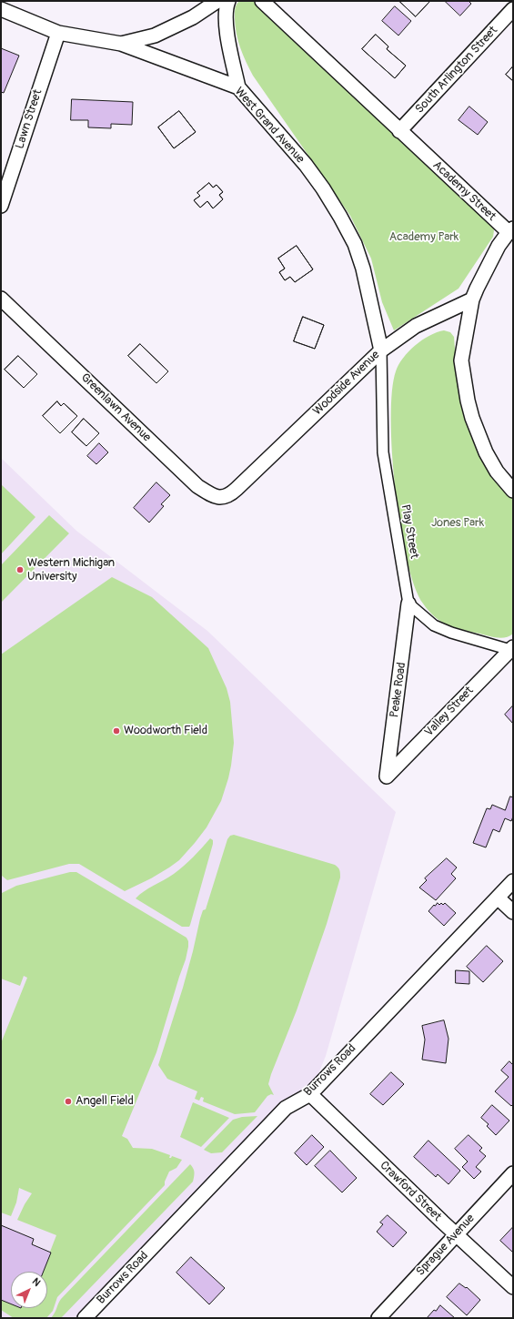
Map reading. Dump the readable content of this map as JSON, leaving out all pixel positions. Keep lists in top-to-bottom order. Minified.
{"streets":{"street":["South Arlington Street","Lawn Street","West Grand Avenue","Academy Street","Woodside Avenue","Greenlawn Avenue","Play Street","Peake Road","Valley Street","Burrows Road","Crawford Street","Sprague Avenue"]},"crossings":[["South Arlington Street","Academy Street"],["Lawn Street","West Grand Avenue"],["West Grand Avenue","Woodside Avenue"],["West Grand Avenue","Play Street"],["Academy Street","Woodside Avenue"],["Woodside Avenue","Greenlawn Avenue"],["Woodside Avenue","Play Street"],["Play Street","Peake Road"],["Peake Road","Valley Street"],["Burrows Road","Crawford Street"],["Crawford Street","Sprague Avenue"]],"parks":["Academy Park","Jones Park"],"places":["Western Michigan University","Woodworth Field","Angell Field"],"north":"top right"}
